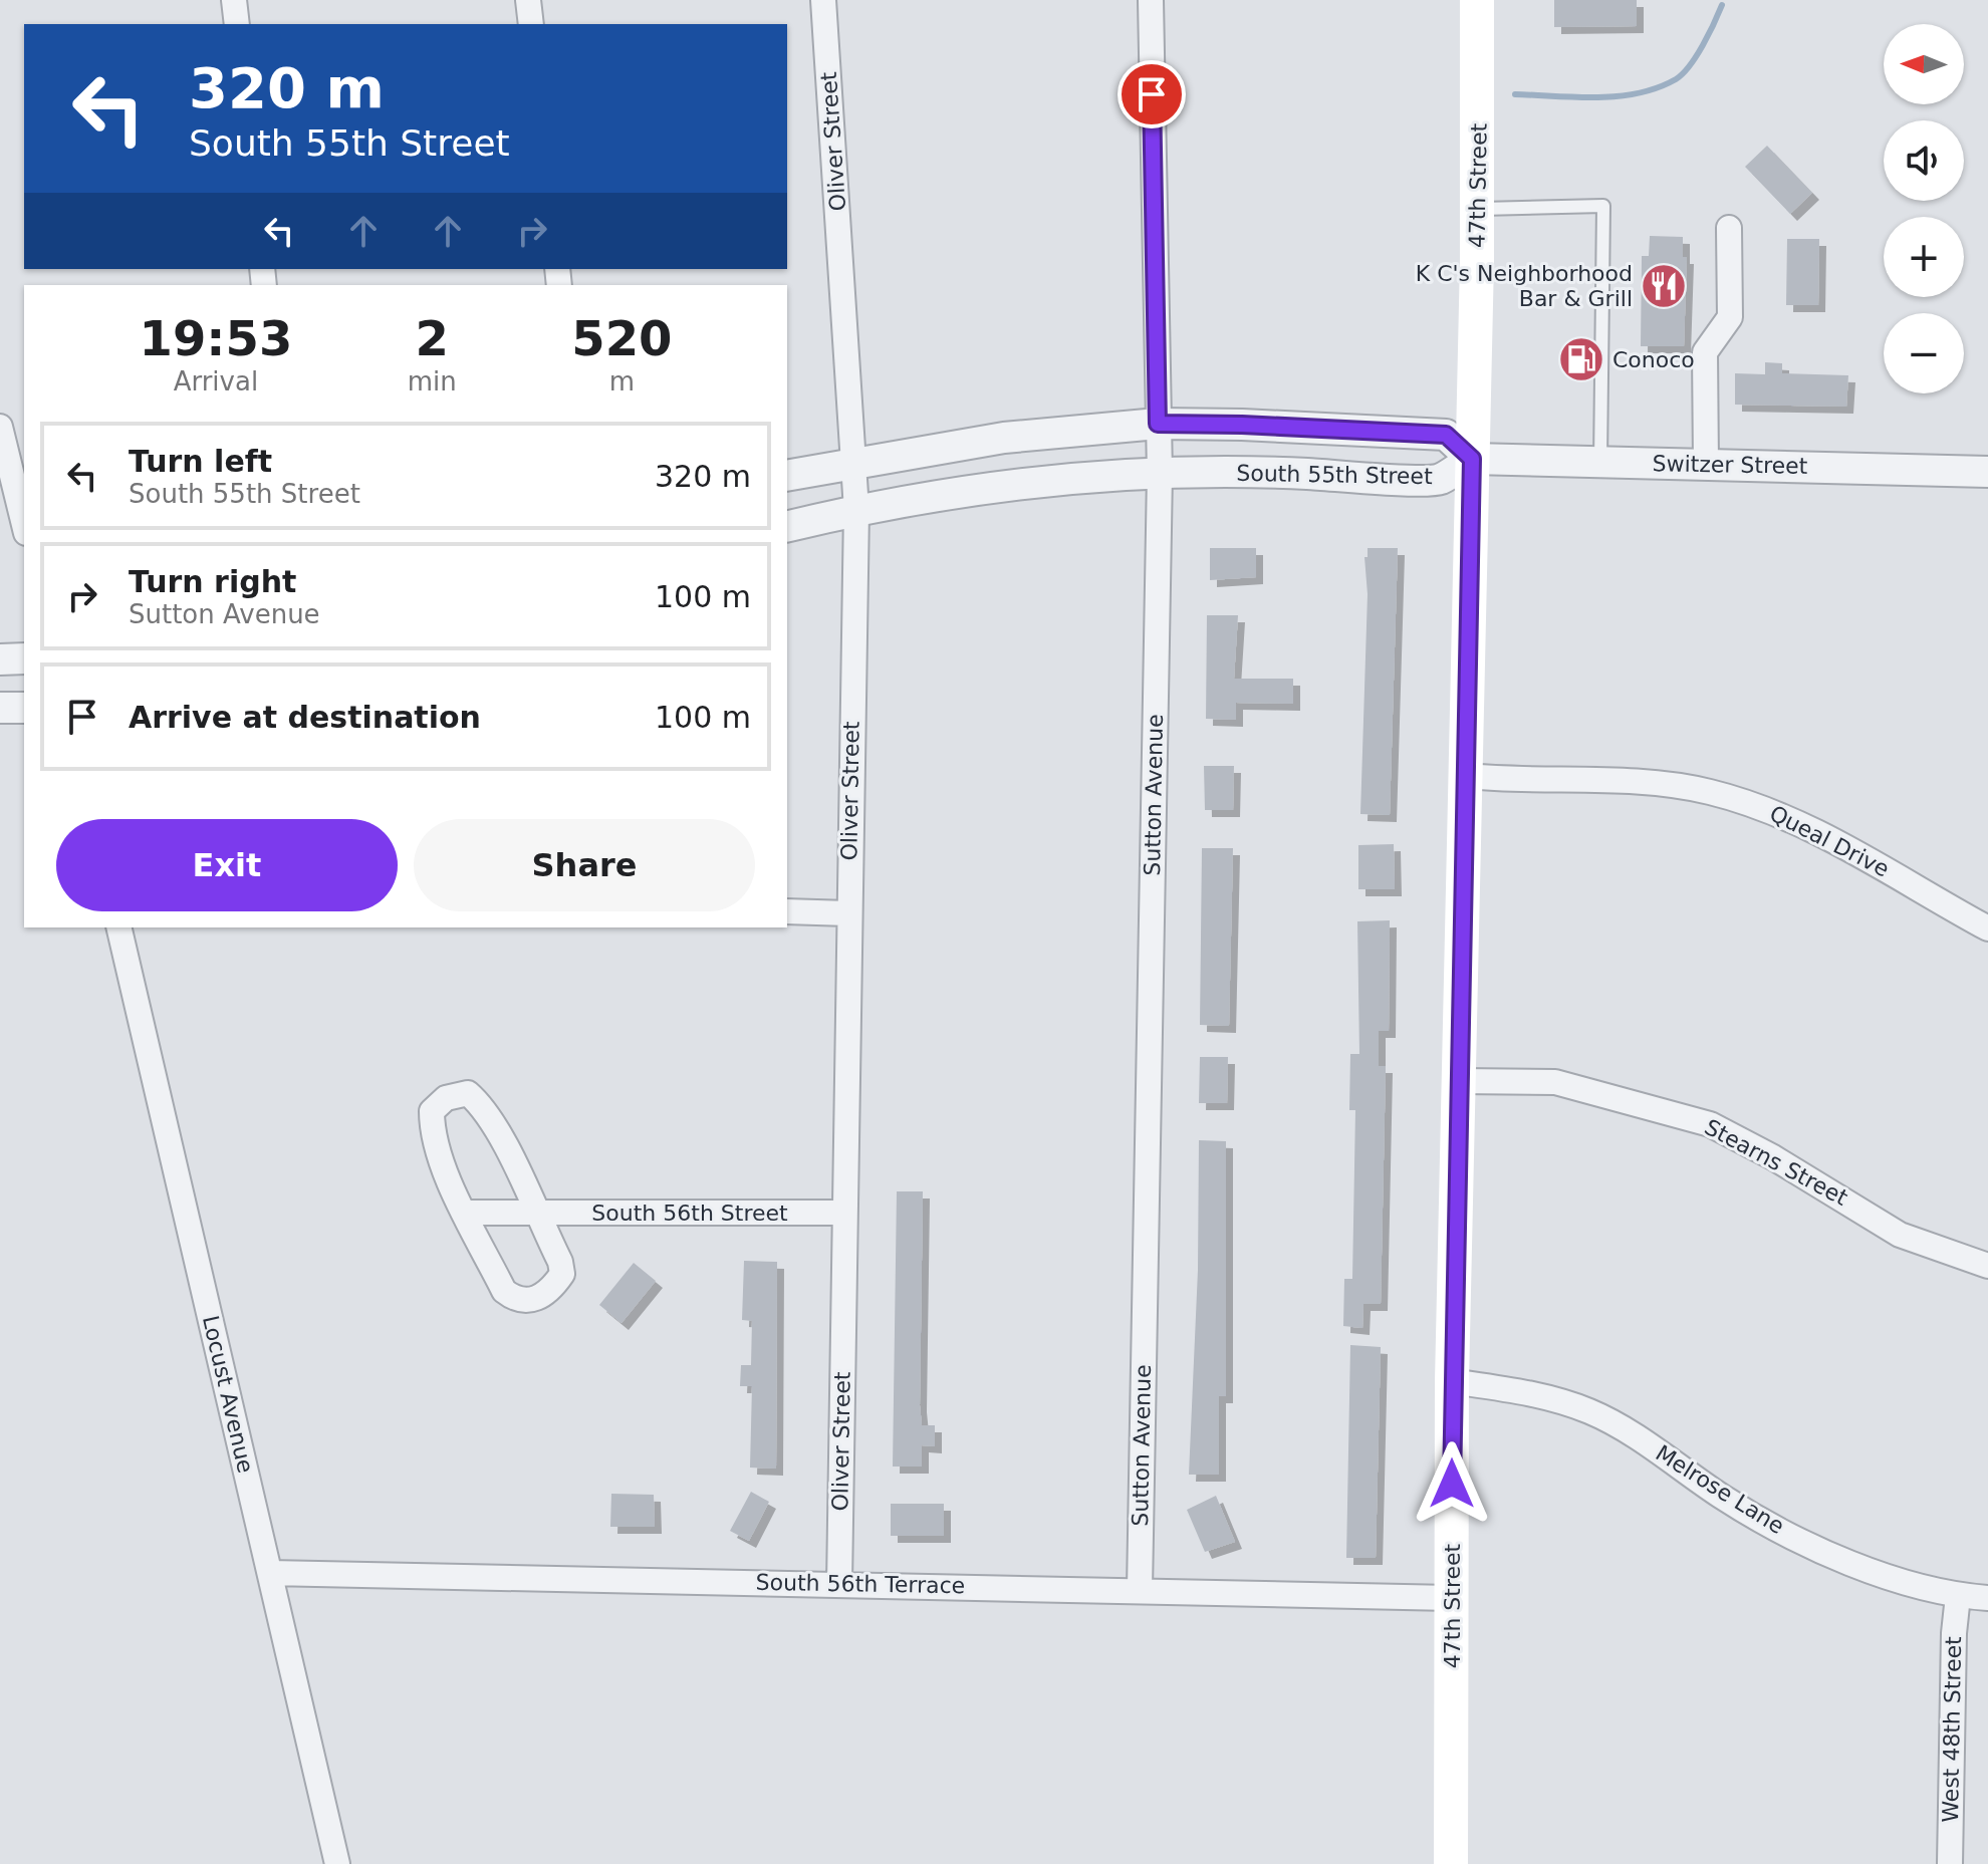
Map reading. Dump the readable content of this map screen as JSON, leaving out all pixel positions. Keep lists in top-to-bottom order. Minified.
{"streets":{"main road":["47th Street"],"street":["Oliver Street","Switzer Street","South 55th Street","Sutton Avenue","Queal Drive","Stearns Street","South 56th Street","Locust Avenue","Melrose Lane","South 56th Terrace","West 48th Street"]},"crossings":[["Oliver Street","South 55th Street"],["Oliver Street","South 56th Street"],["Oliver Street","South 56th Terrace"],["47th Street","Switzer Street"],["47th Street","South 55th Street"],["47th Street","Queal Drive"],["47th Street","Stearns Street"],["47th Street","Melrose Lane"],["47th Street","South 56th Terrace"],["Switzer Street","South 55th Street"],["South 55th Street","Sutton Avenue"],["Sutton Avenue","South 56th Terrace"],["Locust Avenue","South 56th Terrace"],["Melrose Lane","West 48th Street"]],"places":{"restaurant":["K C's Neighborhood Bar & Grill"],"fuel station":["Conoco"]},"north":"left","page":{"map_buttons":["+","−"],"turn":["320 m","South 55th Street"],"eta":["19:53","Arrival","2","min","520","m"],"list":[{"name":"Turn left","note":"South 55th Street","value":"320 m"},{"name":"Turn right","note":"Sutton Avenue","value":"100 m"},{"name":"Arrive at destination","value":"100 m"}],"buttons":["Exit","Share"]}}
